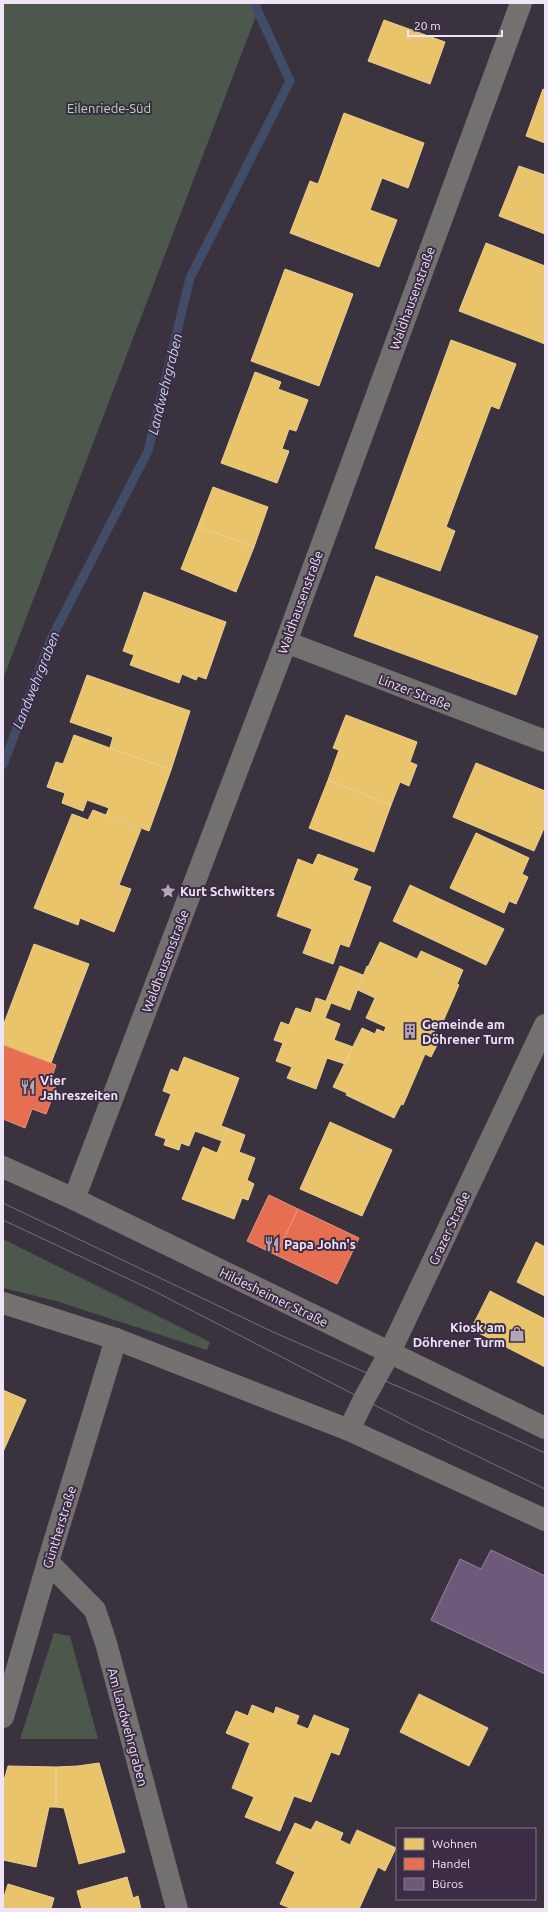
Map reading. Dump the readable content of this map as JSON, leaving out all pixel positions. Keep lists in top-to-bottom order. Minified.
{"streets":{"main road":["Hildesheimer Straße"],"street":["Waldhausenstraße","Linzer Straße","Grazer Straße","Güntherstraße","Am Landwehrgraben"]},"crossings":[["Waldhausenstraße","Linzer Straße"],["Waldhausenstraße","Hildesheimer Straße"],["Grazer Straße","Hildesheimer Straße"],["Güntherstraße","Am Landwehrgraben"]],"water":["Landwehrgraben"],"parks":["Eilenriede-Süd"],"places":{"place":["Kurt Schwitters"],"building":["Gemeinde am Döhrener Turm"],"restaurant":["Vier Jahreszeiten","Papa John's"],"shop":["Kiosk am Döhrener Turm"]},"legend":["Wohnen","Handel","Büros"],"scale_bar":"20 m"}
